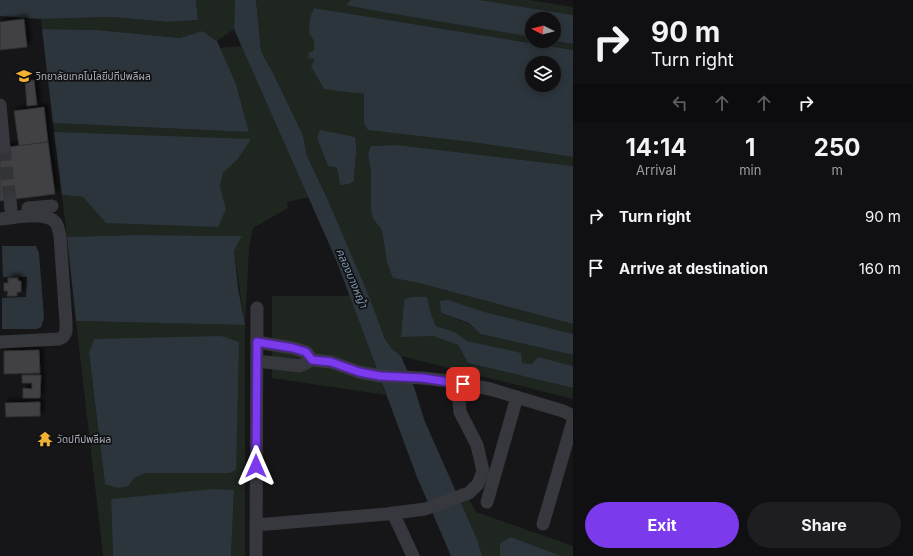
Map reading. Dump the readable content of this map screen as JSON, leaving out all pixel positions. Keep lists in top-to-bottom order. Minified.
{"water":["คลองบางหญ้า"],"places":{"school or university":["วิทยาลัยเทคโนโลยีปทีปพลีผล"],"temple":["วัดปทีปพลีผล"]},"north":"left","page":{"turn":["90 m","Turn right"],"eta":["14:14","Arrival","1","min","250","m"],"list":[{"name":"Turn right","value":"90 m"},{"name":"Arrive at destination","value":"160 m"}],"buttons":["Exit","Share"]}}
